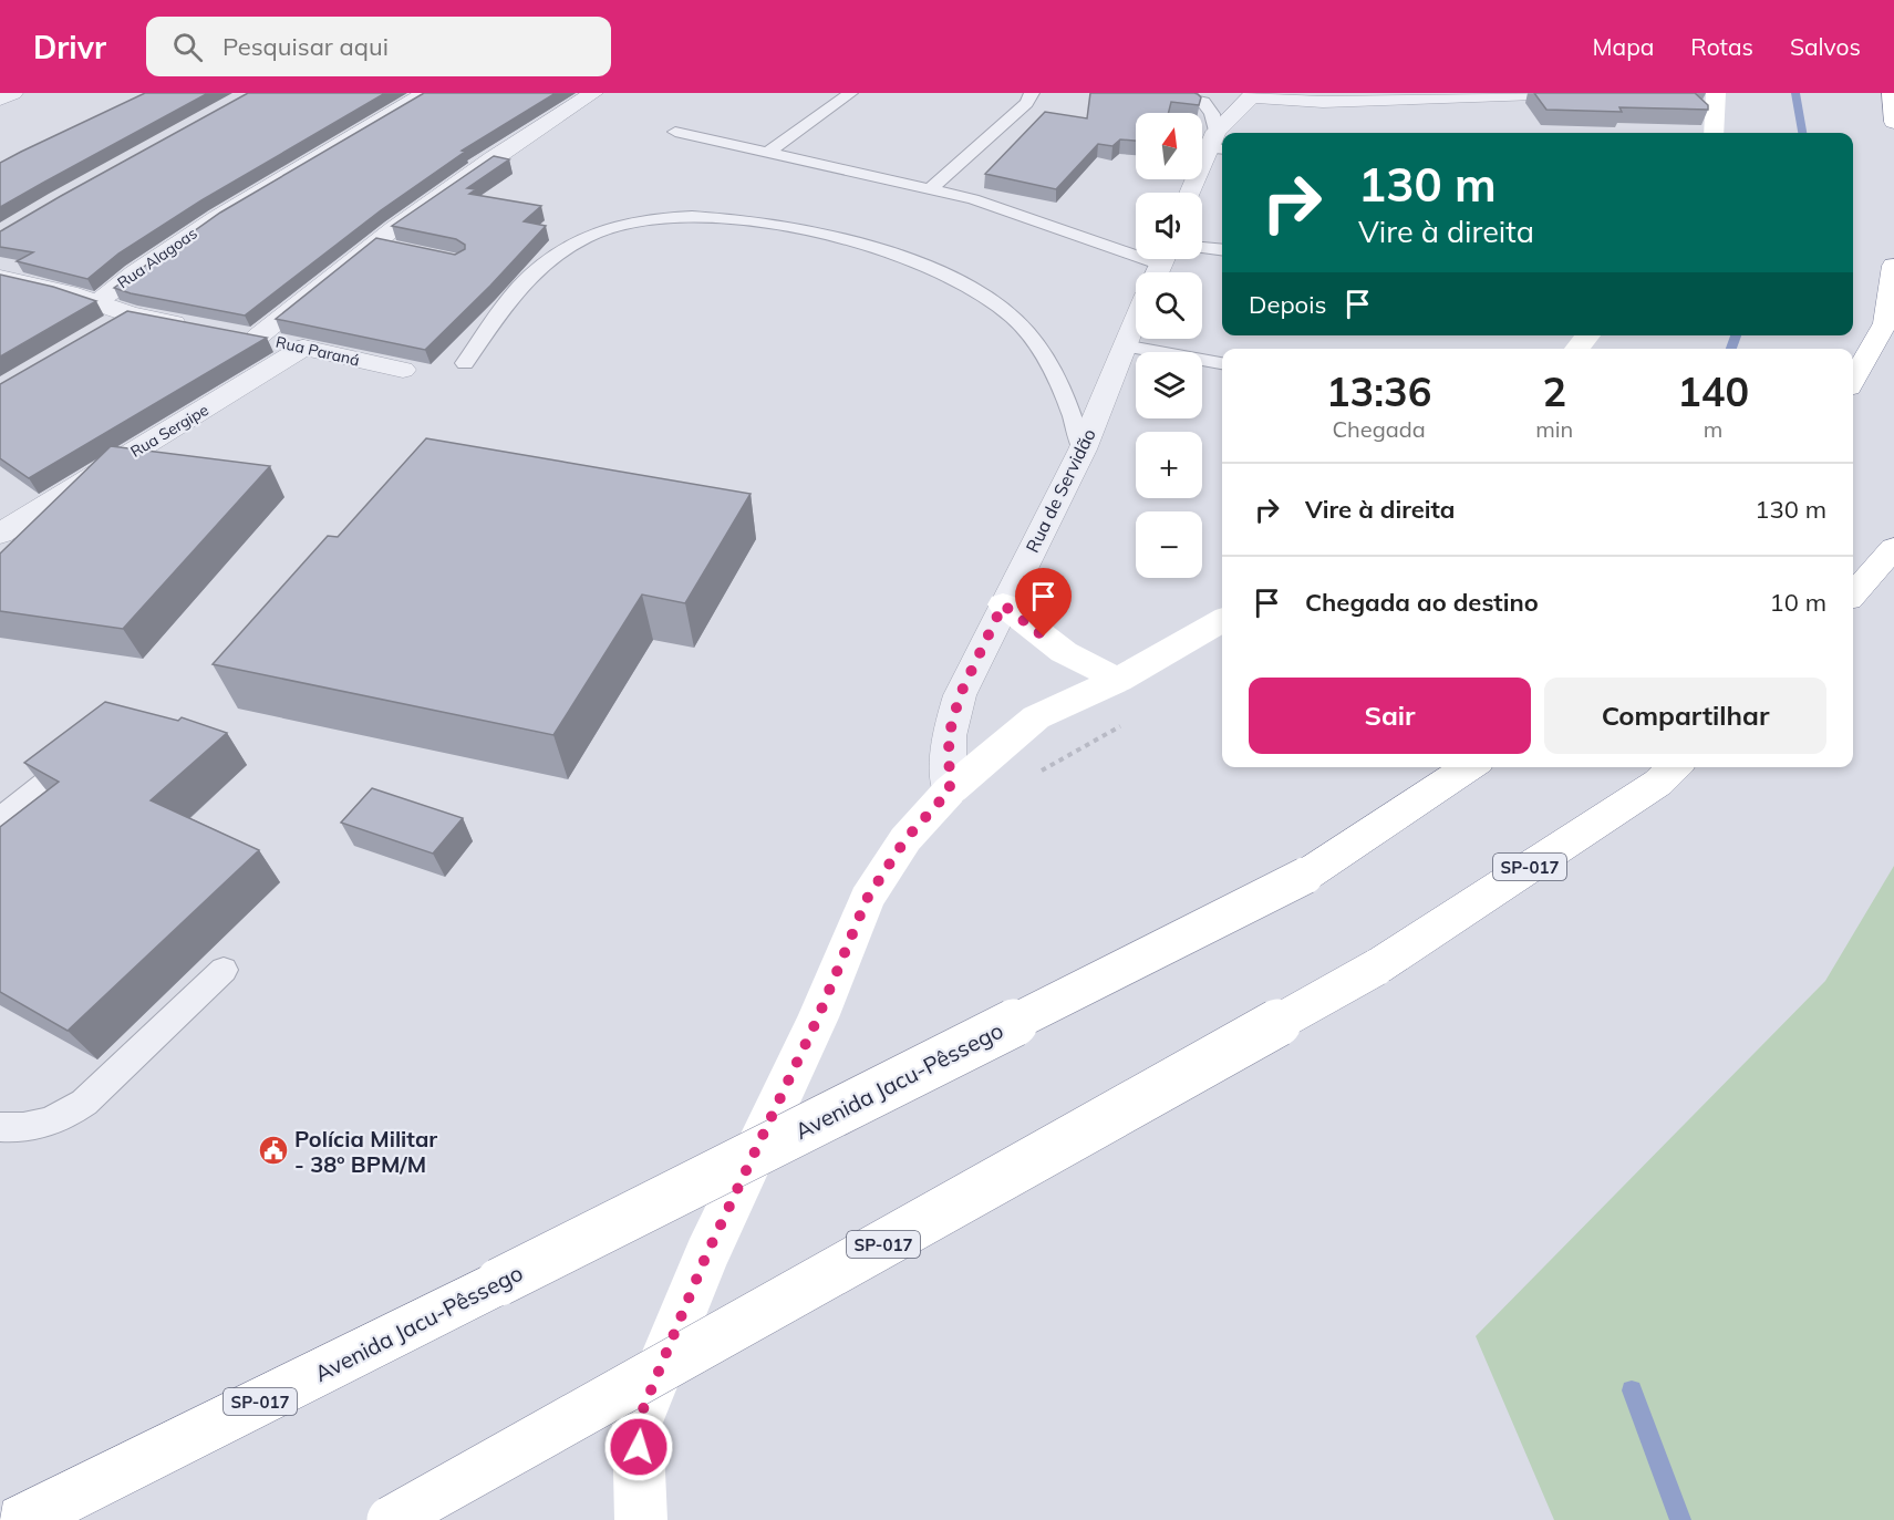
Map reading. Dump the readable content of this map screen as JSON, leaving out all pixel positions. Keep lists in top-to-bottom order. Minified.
{"streets":{"main road":["SP-017","Avenida Jacu-Pêssego"],"street":["Rua Alagoas","Rua Paraná","Rua Sergipe","Rua de Servidão"]},"crossings":[["Rua Paraná","Rua Sergipe"]],"places":{"public building":["Polícia Militar - 38º BPM/M"]},"north":"top","page":{"header":"Drivr","search":"Pesquisar aqui","nav":["Mapa","Rotas","Salvos"],"map_buttons":["+","−"],"turn":["130 m","Vire à direita"],"then":"Depois","eta":["13:36","Chegada","2","min","140","m"],"list":[{"name":"Vire à direita","value":"130 m"},{"name":"Chegada ao destino","value":"10 m"}],"buttons":["Sair","Compartilhar"]}}
